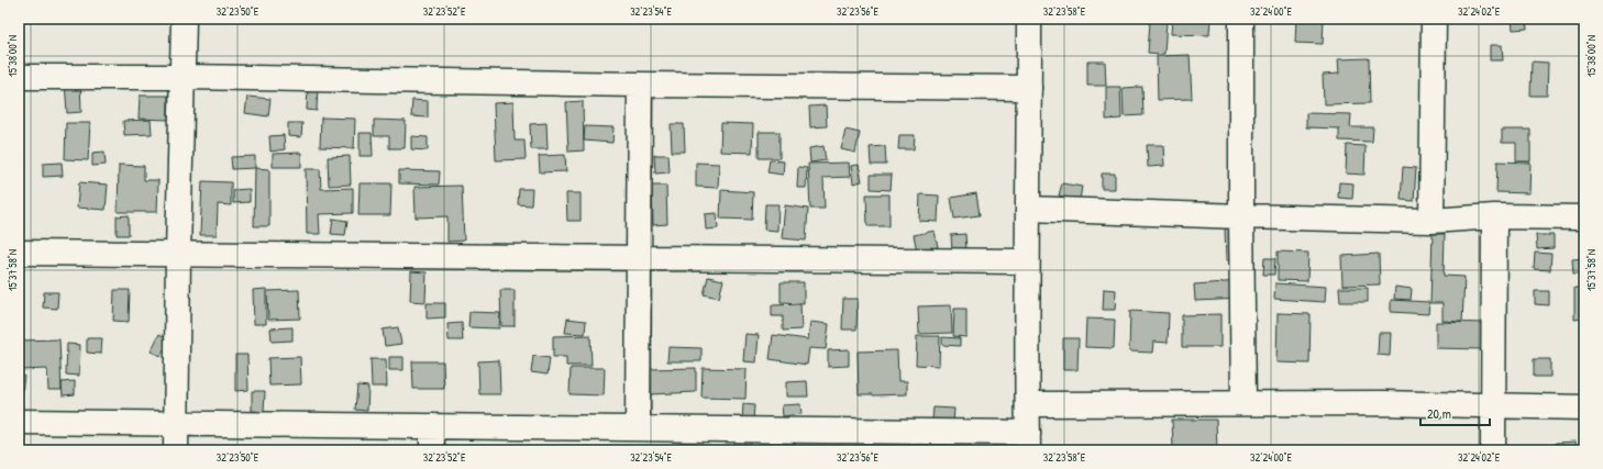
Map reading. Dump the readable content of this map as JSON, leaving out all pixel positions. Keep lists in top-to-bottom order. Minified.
{"scale_bar":"20 m","coordinates":["32°23'50\"E","32°23'52\"E","32°23'54\"E","32°23'56\"E","32°23'58\"E","32°24'00\"E","32°24'02\"E","15°38'00\"N","15°37'58\"N"]}
